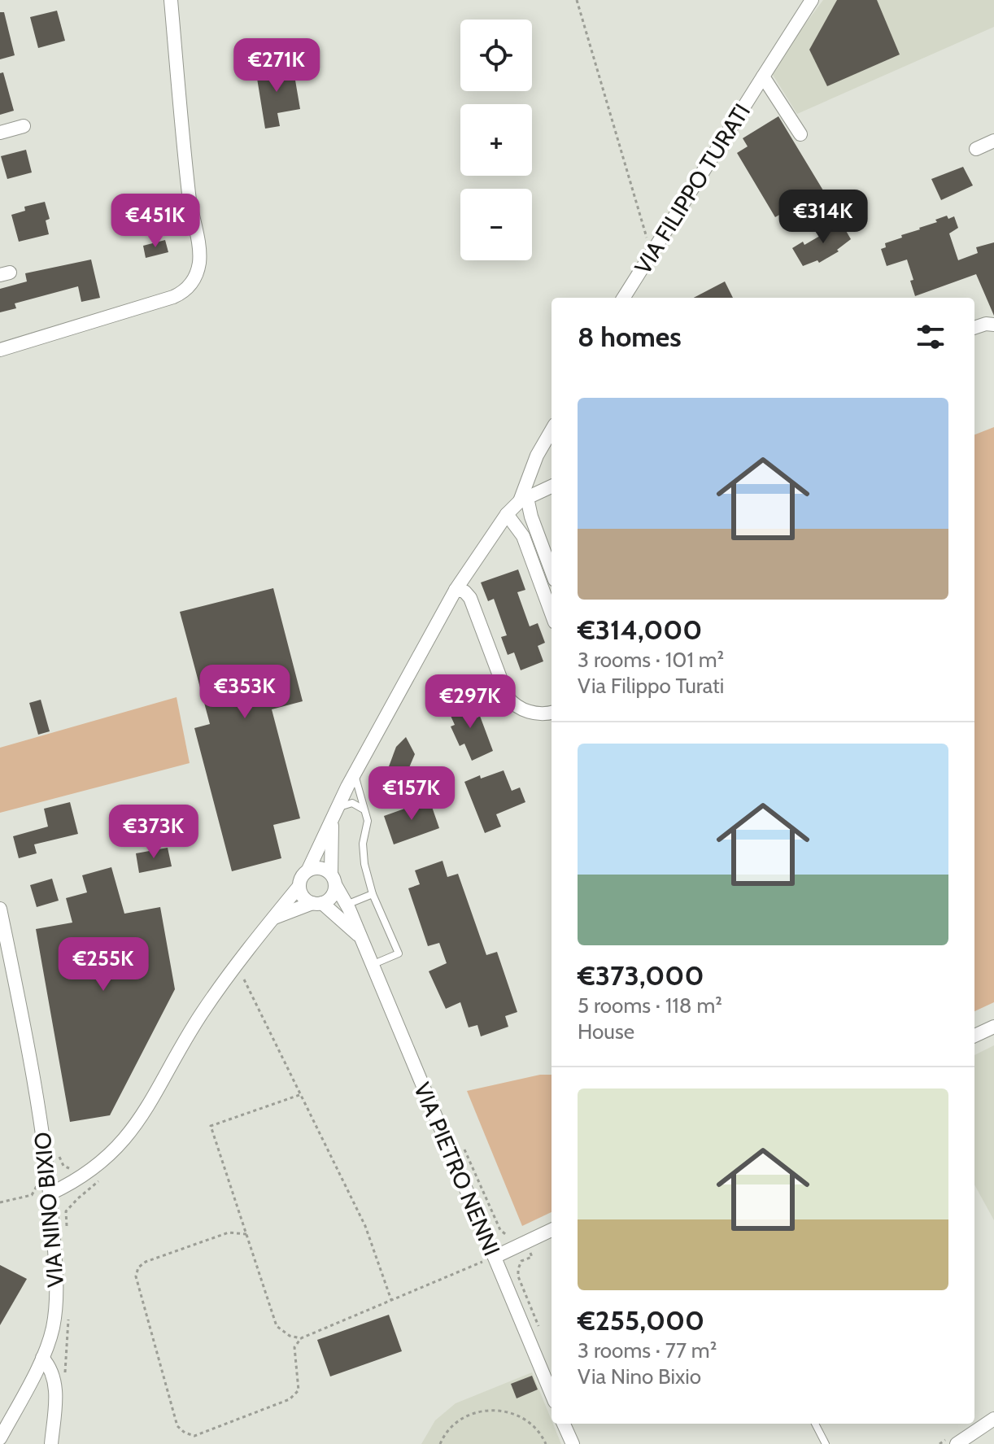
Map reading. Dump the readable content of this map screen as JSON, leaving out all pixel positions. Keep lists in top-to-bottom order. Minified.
{"streets":{"street":["VIA FILIPPO TURATI","VIA PIETRO NENNI","VIA NINO BIXIO"]},"page":{"map_buttons":["+","−"],"price":["€271K","€314K","€451K","€353K","€297K","€157K","€373K","€255K"],"heading":"8 homes","list":[{"name":"€314,000","note":"3 rooms · 101 m² · Via Filippo Turati"},{"name":"€373,000","note":"5 rooms · 118 m² · House"},{"name":"€255,000","note":"3 rooms · 77 m² · Via Nino Bixio"}]}}
